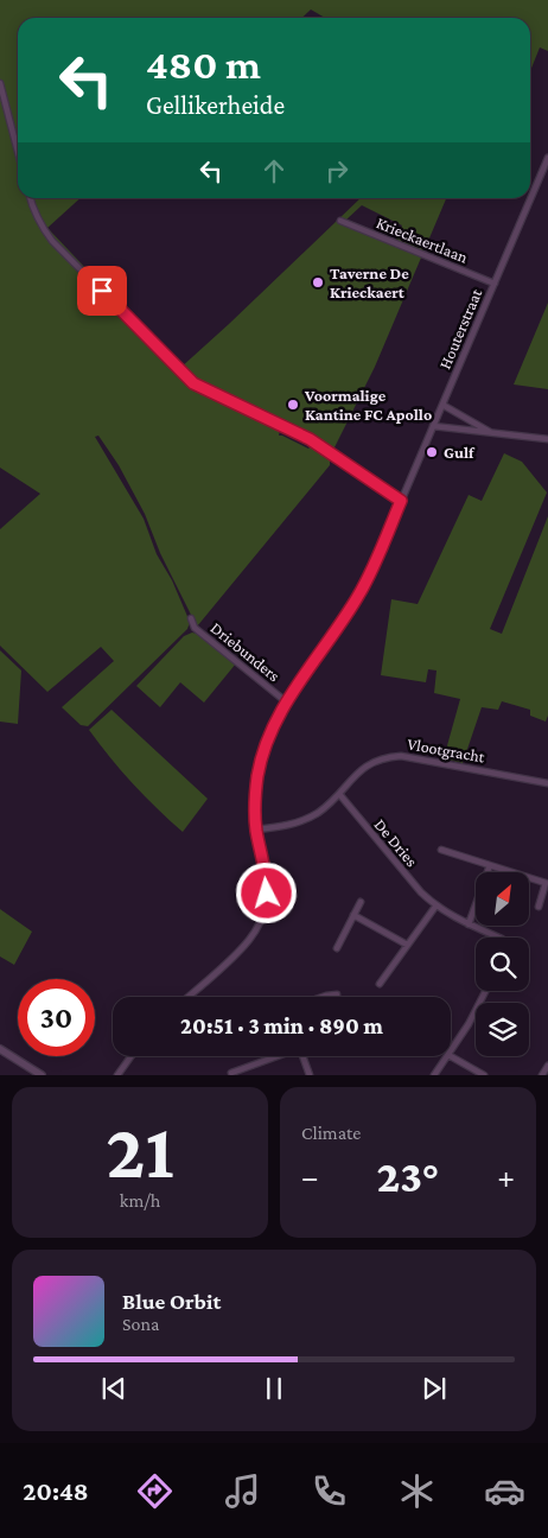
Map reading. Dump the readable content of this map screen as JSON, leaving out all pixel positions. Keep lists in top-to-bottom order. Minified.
{"streets":{"street":["Krieckaertlaan","Houterstraat","Driebunders","Vlootgracht","De Dries"]},"crossings":[["Krieckaertlaan","Houterstraat"],["Houterstraat","Driebunders"],["Houterstraat","Vlootgracht"],["Vlootgracht","De Dries"]],"places":["Taverne De Krieckaert","Voormalige Kantine FC Apollo","Gulf"],"north":"top right","page":{"turn":["480 m","Gellikerheide"],"limit":"30","trip":"20:51 · 3 min · 890 m","tile":[["21","km/h"],"Climate"],"heat":["−","23°","+"],"song":["Blue Orbit","Sona"],"tabs":"20:48"}}
